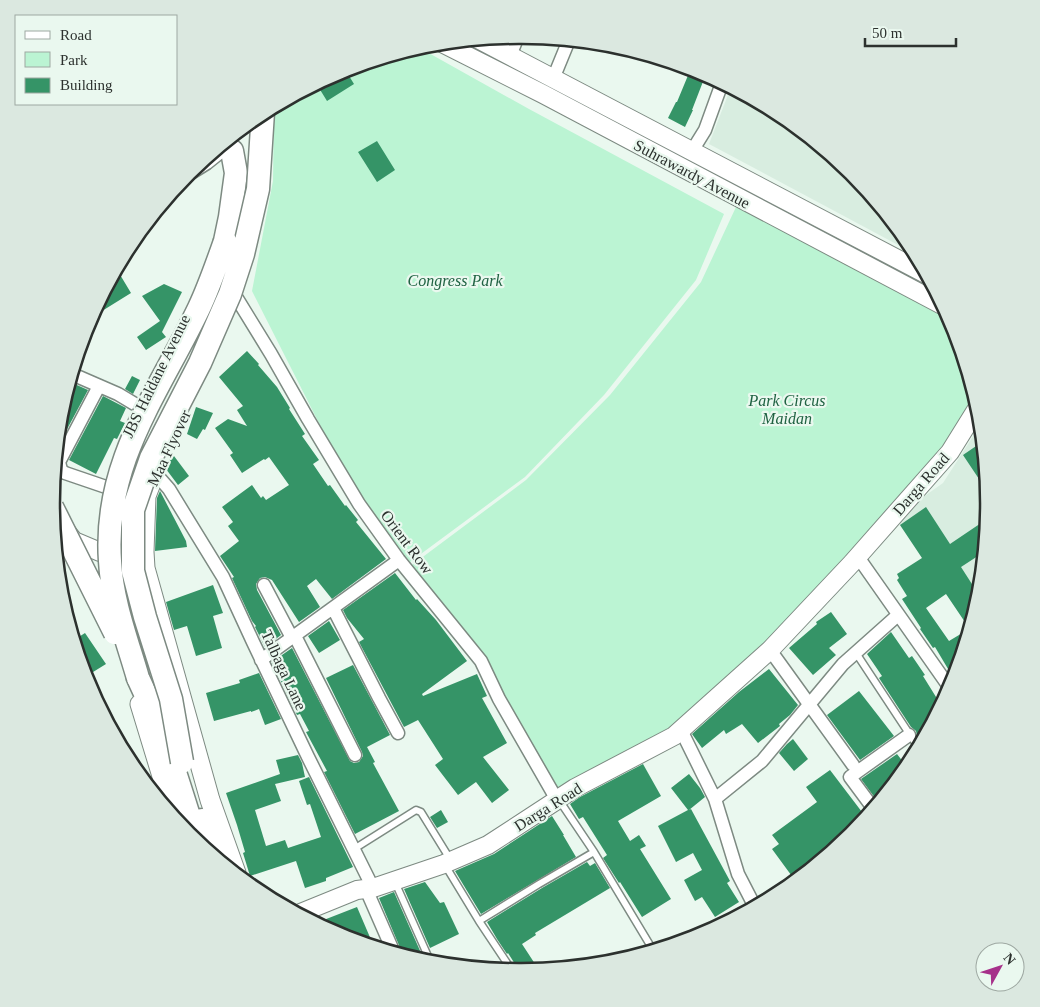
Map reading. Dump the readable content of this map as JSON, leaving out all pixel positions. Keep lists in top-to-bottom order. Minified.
{"streets":{"highway":["Maa Flyover"],"main road":["Suhrawardy Avenue","JBS Haldane Avenue","Darga Road"],"street":["Orient Row","Talbaga Lane"]},"crossings":[["Maa Flyover","Orient Row"],["Maa Flyover","Talbaga Lane"],["Darga Road","Orient Row"],["Darga Road","Talbaga Lane"]],"parks":["Congress Park","Park Circus Maidan"],"legend":["Road","Park","Building"],"scale_bar":"50 m","north":"top right"}
